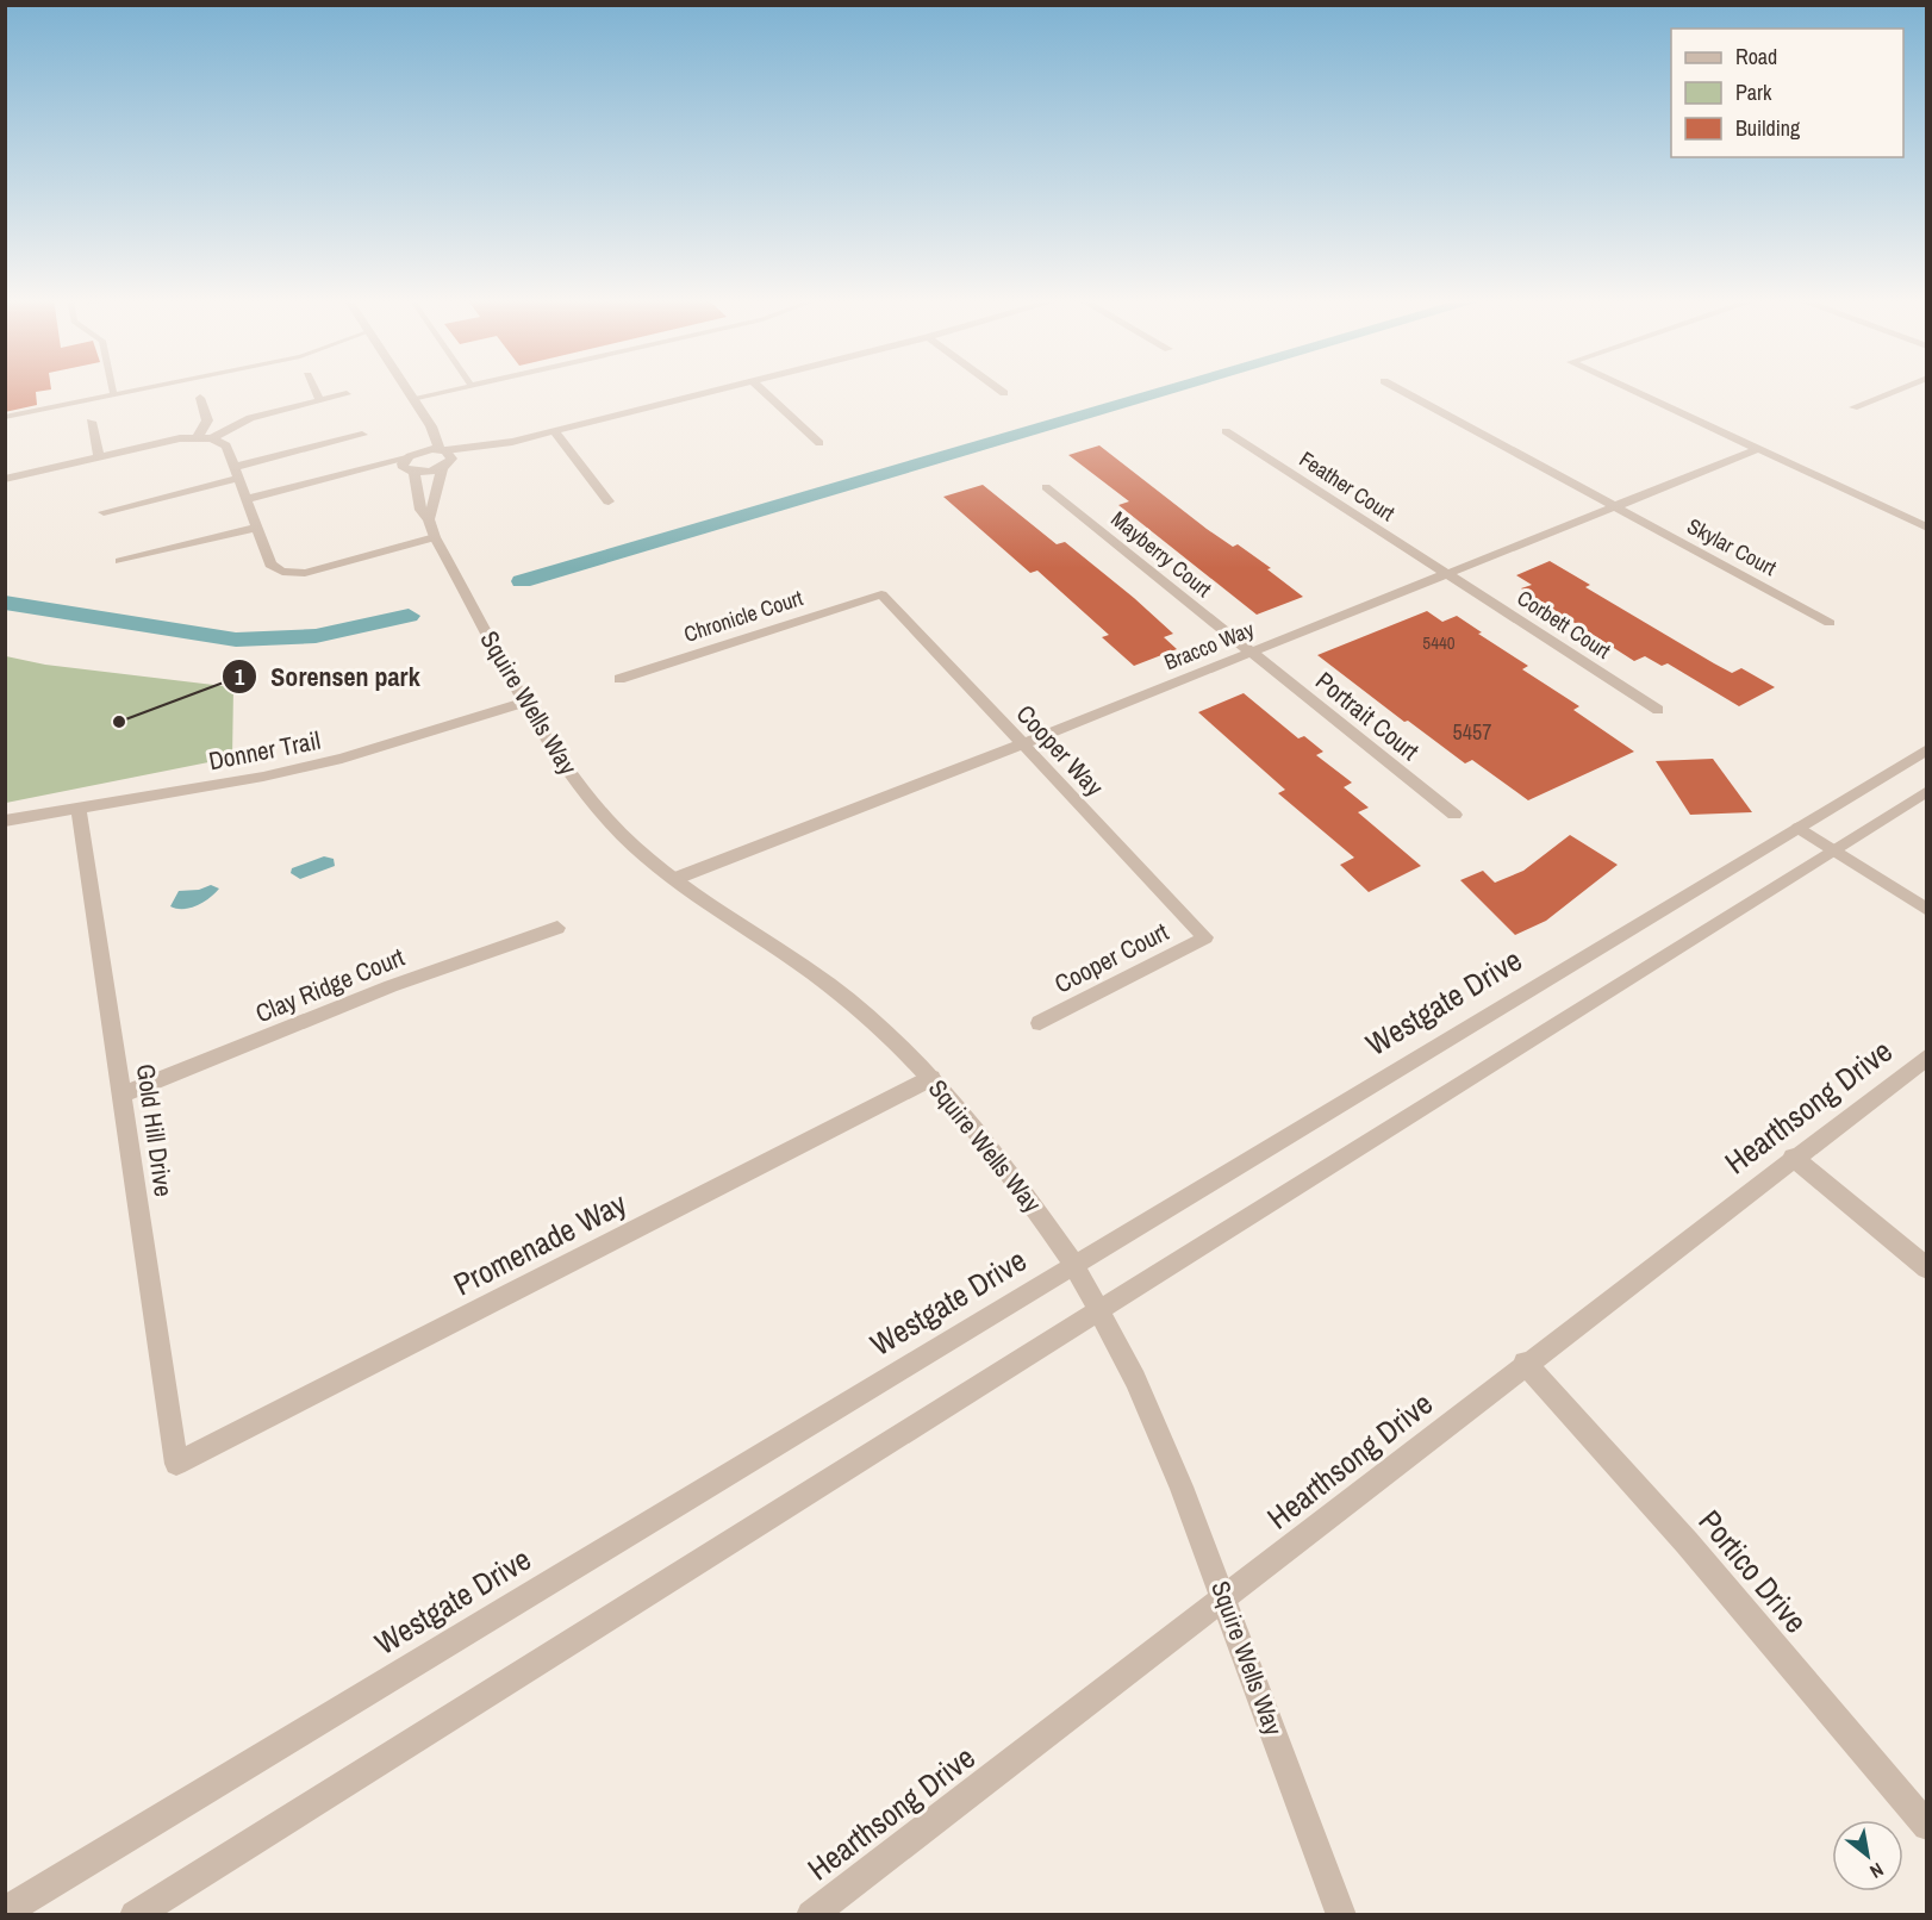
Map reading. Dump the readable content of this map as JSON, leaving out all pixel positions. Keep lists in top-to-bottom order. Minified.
{"streets":{"street":["Feather Court","Skylar Court","Mayberry Court","Chronicle Court","Corbett Court","Bracco Way","Squire Wells Way","Portrait Court","Donner Trail","Cooper Way","Cooper Court","Clay Ridge Court","Westgate Drive","Hearthsong Drive","Gold Hill Drive","Promenade Way","Portico Drive"]},"crossings":[["Feather Court","Corbett Court"],["Feather Court","Bracco Way"],["Skylar Court","Bracco Way"],["Mayberry Court","Bracco Way"],["Mayberry Court","Portrait Court"],["Chronicle Court","Cooper Way"],["Corbett Court","Bracco Way"],["Bracco Way","Squire Wells Way"],["Bracco Way","Portrait Court"],["Bracco Way","Cooper Way"],["Squire Wells Way","Donner Trail"],["Squire Wells Way","Westgate Drive"],["Squire Wells Way","Hearthsong Drive"],["Squire Wells Way","Promenade Way"],["Donner Trail","Gold Hill Drive"],["Cooper Way","Cooper Court"],["Clay Ridge Court","Gold Hill Drive"],["Hearthsong Drive","Portico Drive"],["Gold Hill Drive","Promenade Way"]],"places":["Sorensen park"],"house_numbers":["5440","5457"],"legend":["Road","Park","Building"],"north":"bottom right"}
